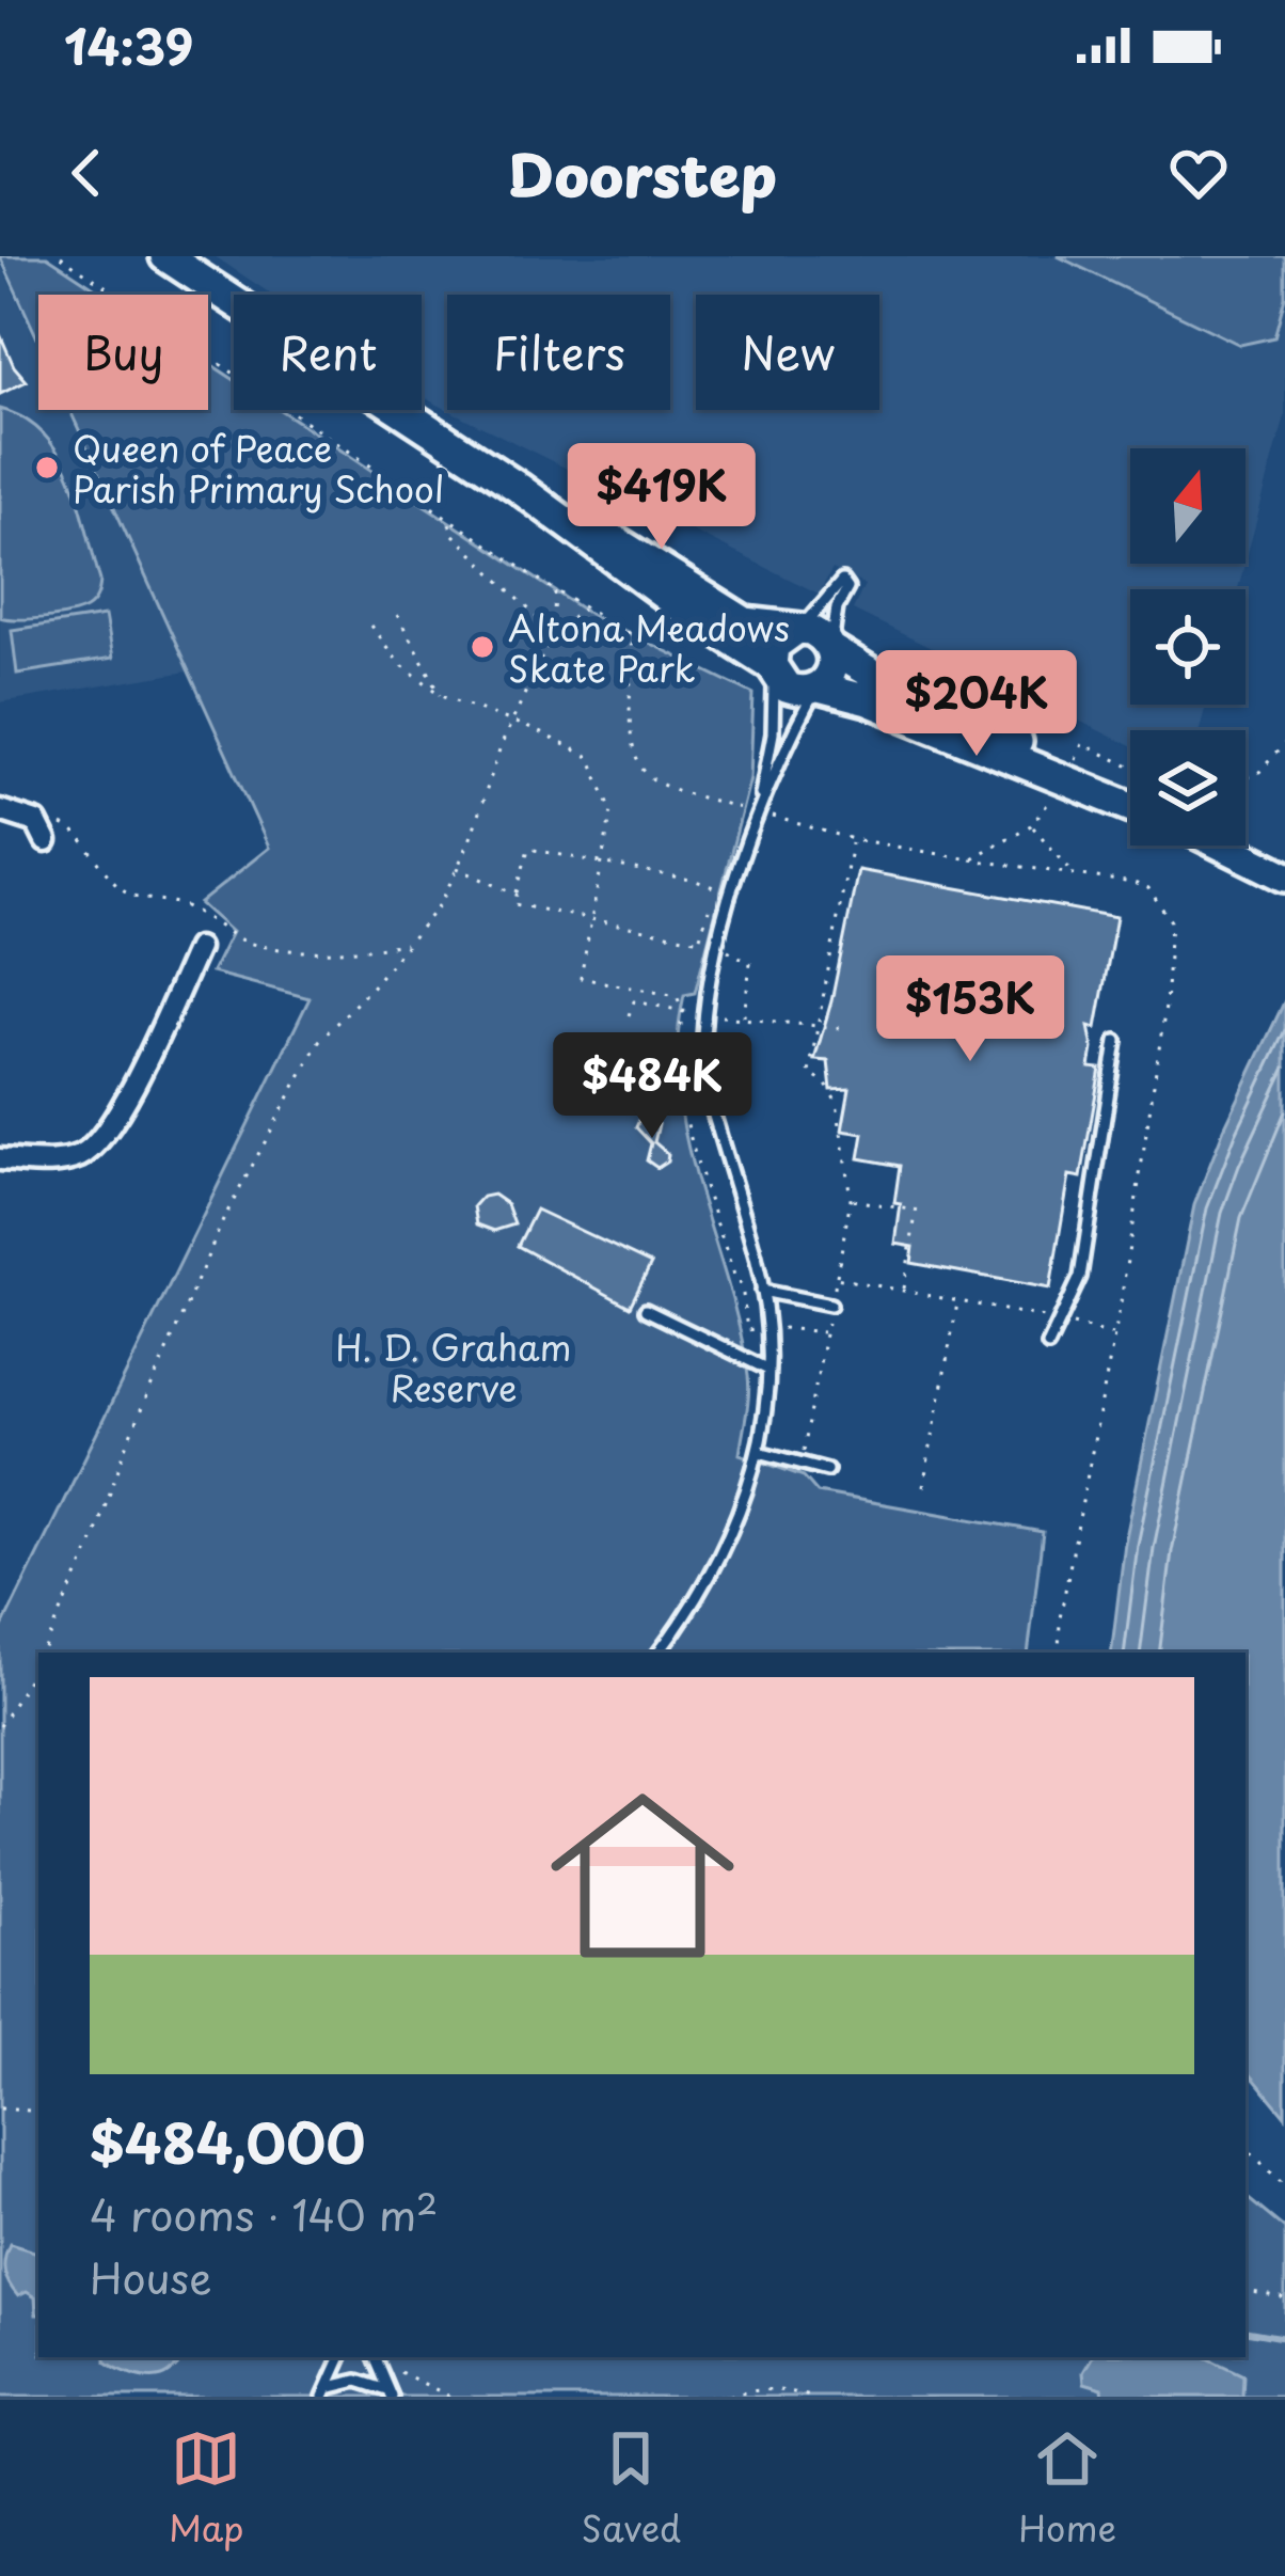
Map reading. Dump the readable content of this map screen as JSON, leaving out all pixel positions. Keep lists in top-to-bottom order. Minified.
{"parks":["H. D. Graham Reserve"],"places":["Queen of Peace Parish Primary School","Altona Meadows Skate Park"],"north":"top","page":{"status":"14:39","header":"Doorstep","chip":["Buy","Rent","Filters","New"],"price":["$419K","$204K","$153K","$484K"],"list":[{"name":"$484,000","note":"4 rooms · 140 m² · House"}],"tabs":["Map","Saved","Home"]}}
